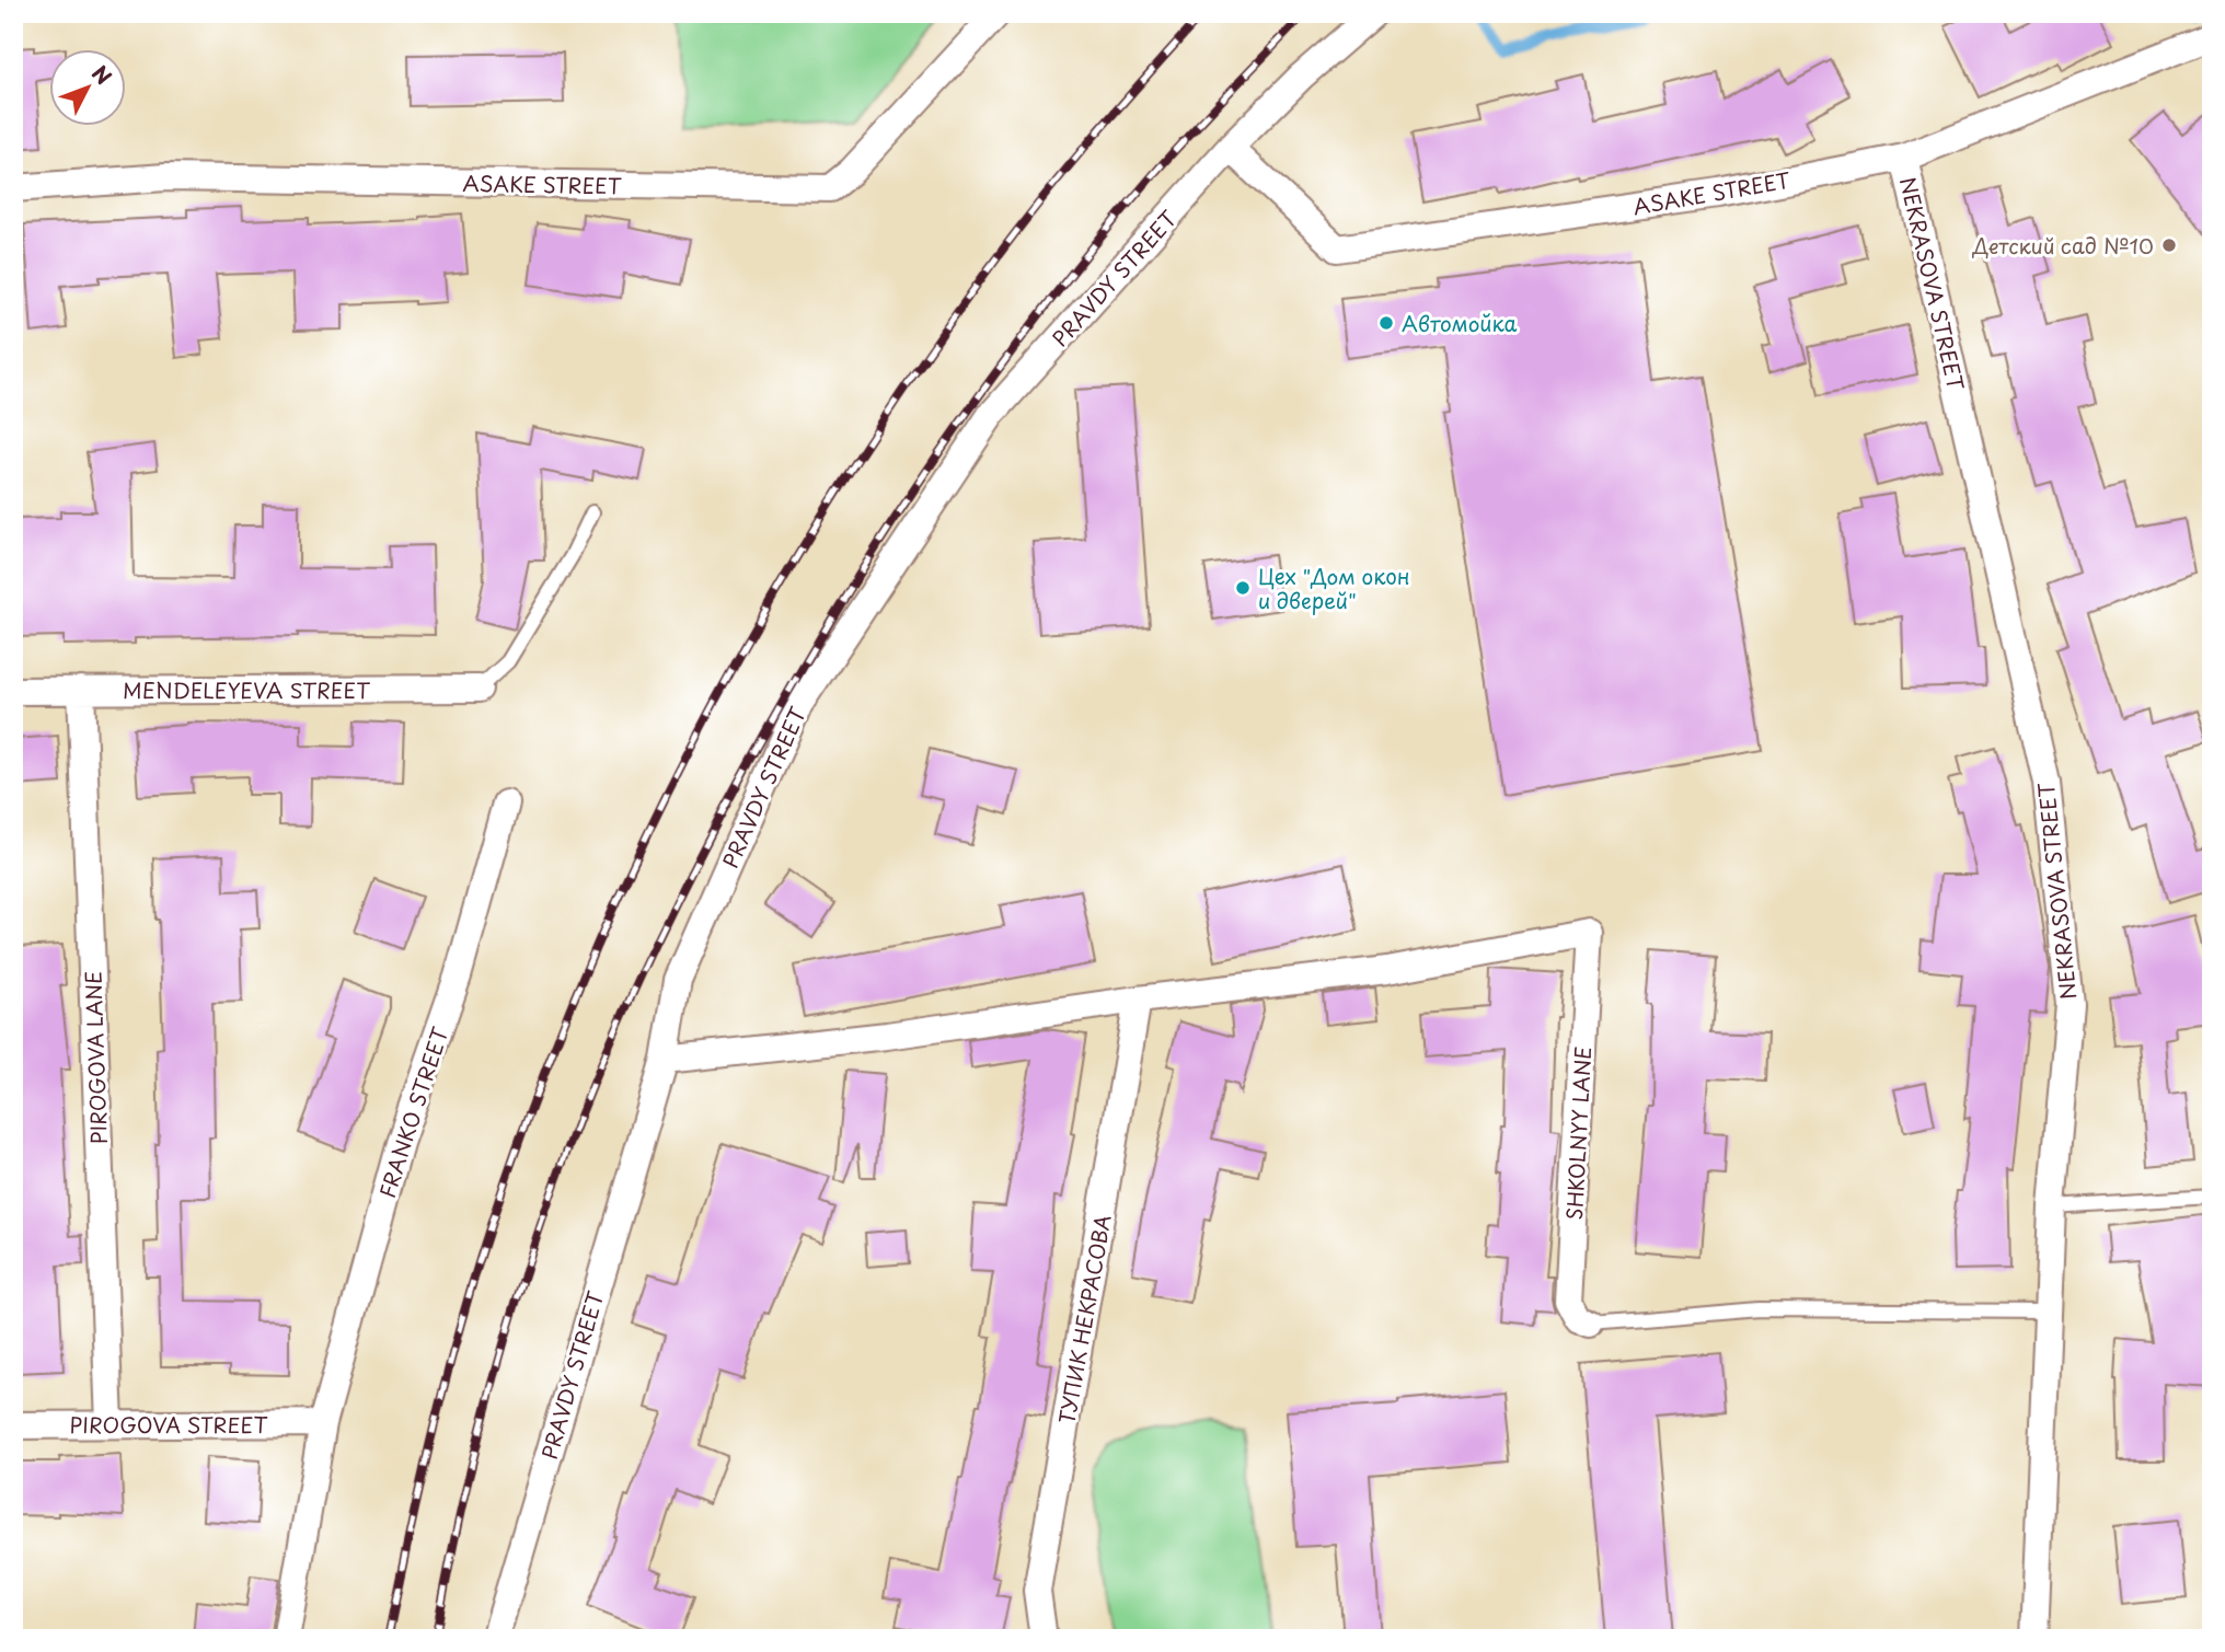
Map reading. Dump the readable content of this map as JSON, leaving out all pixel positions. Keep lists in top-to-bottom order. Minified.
{"streets":{"street":["ASAKE STREET","PRAVDY STREET","NEKRASOVA STREET","MENDELEYEVA STREET","PIROGOVA LANE","FRANKO STREET","SHKOLNYY LANE","ТУПИК НЕКРАСОВА","PIROGOVA STREET"]},"crossings":[["ASAKE STREET","PRAVDY STREET"],["ASAKE STREET","NEKRASOVA STREET"],["MENDELEYEVA STREET","PIROGOVA LANE"],["PIROGOVA LANE","PIROGOVA STREET"],["FRANKO STREET","PIROGOVA STREET"],["SHKOLNYY LANE","ТУПИК НЕКРАСОВА"]],"places":["Детский сад №10","Автомойка","Цех \"Дом окон и дверей\""],"north":"top right"}
